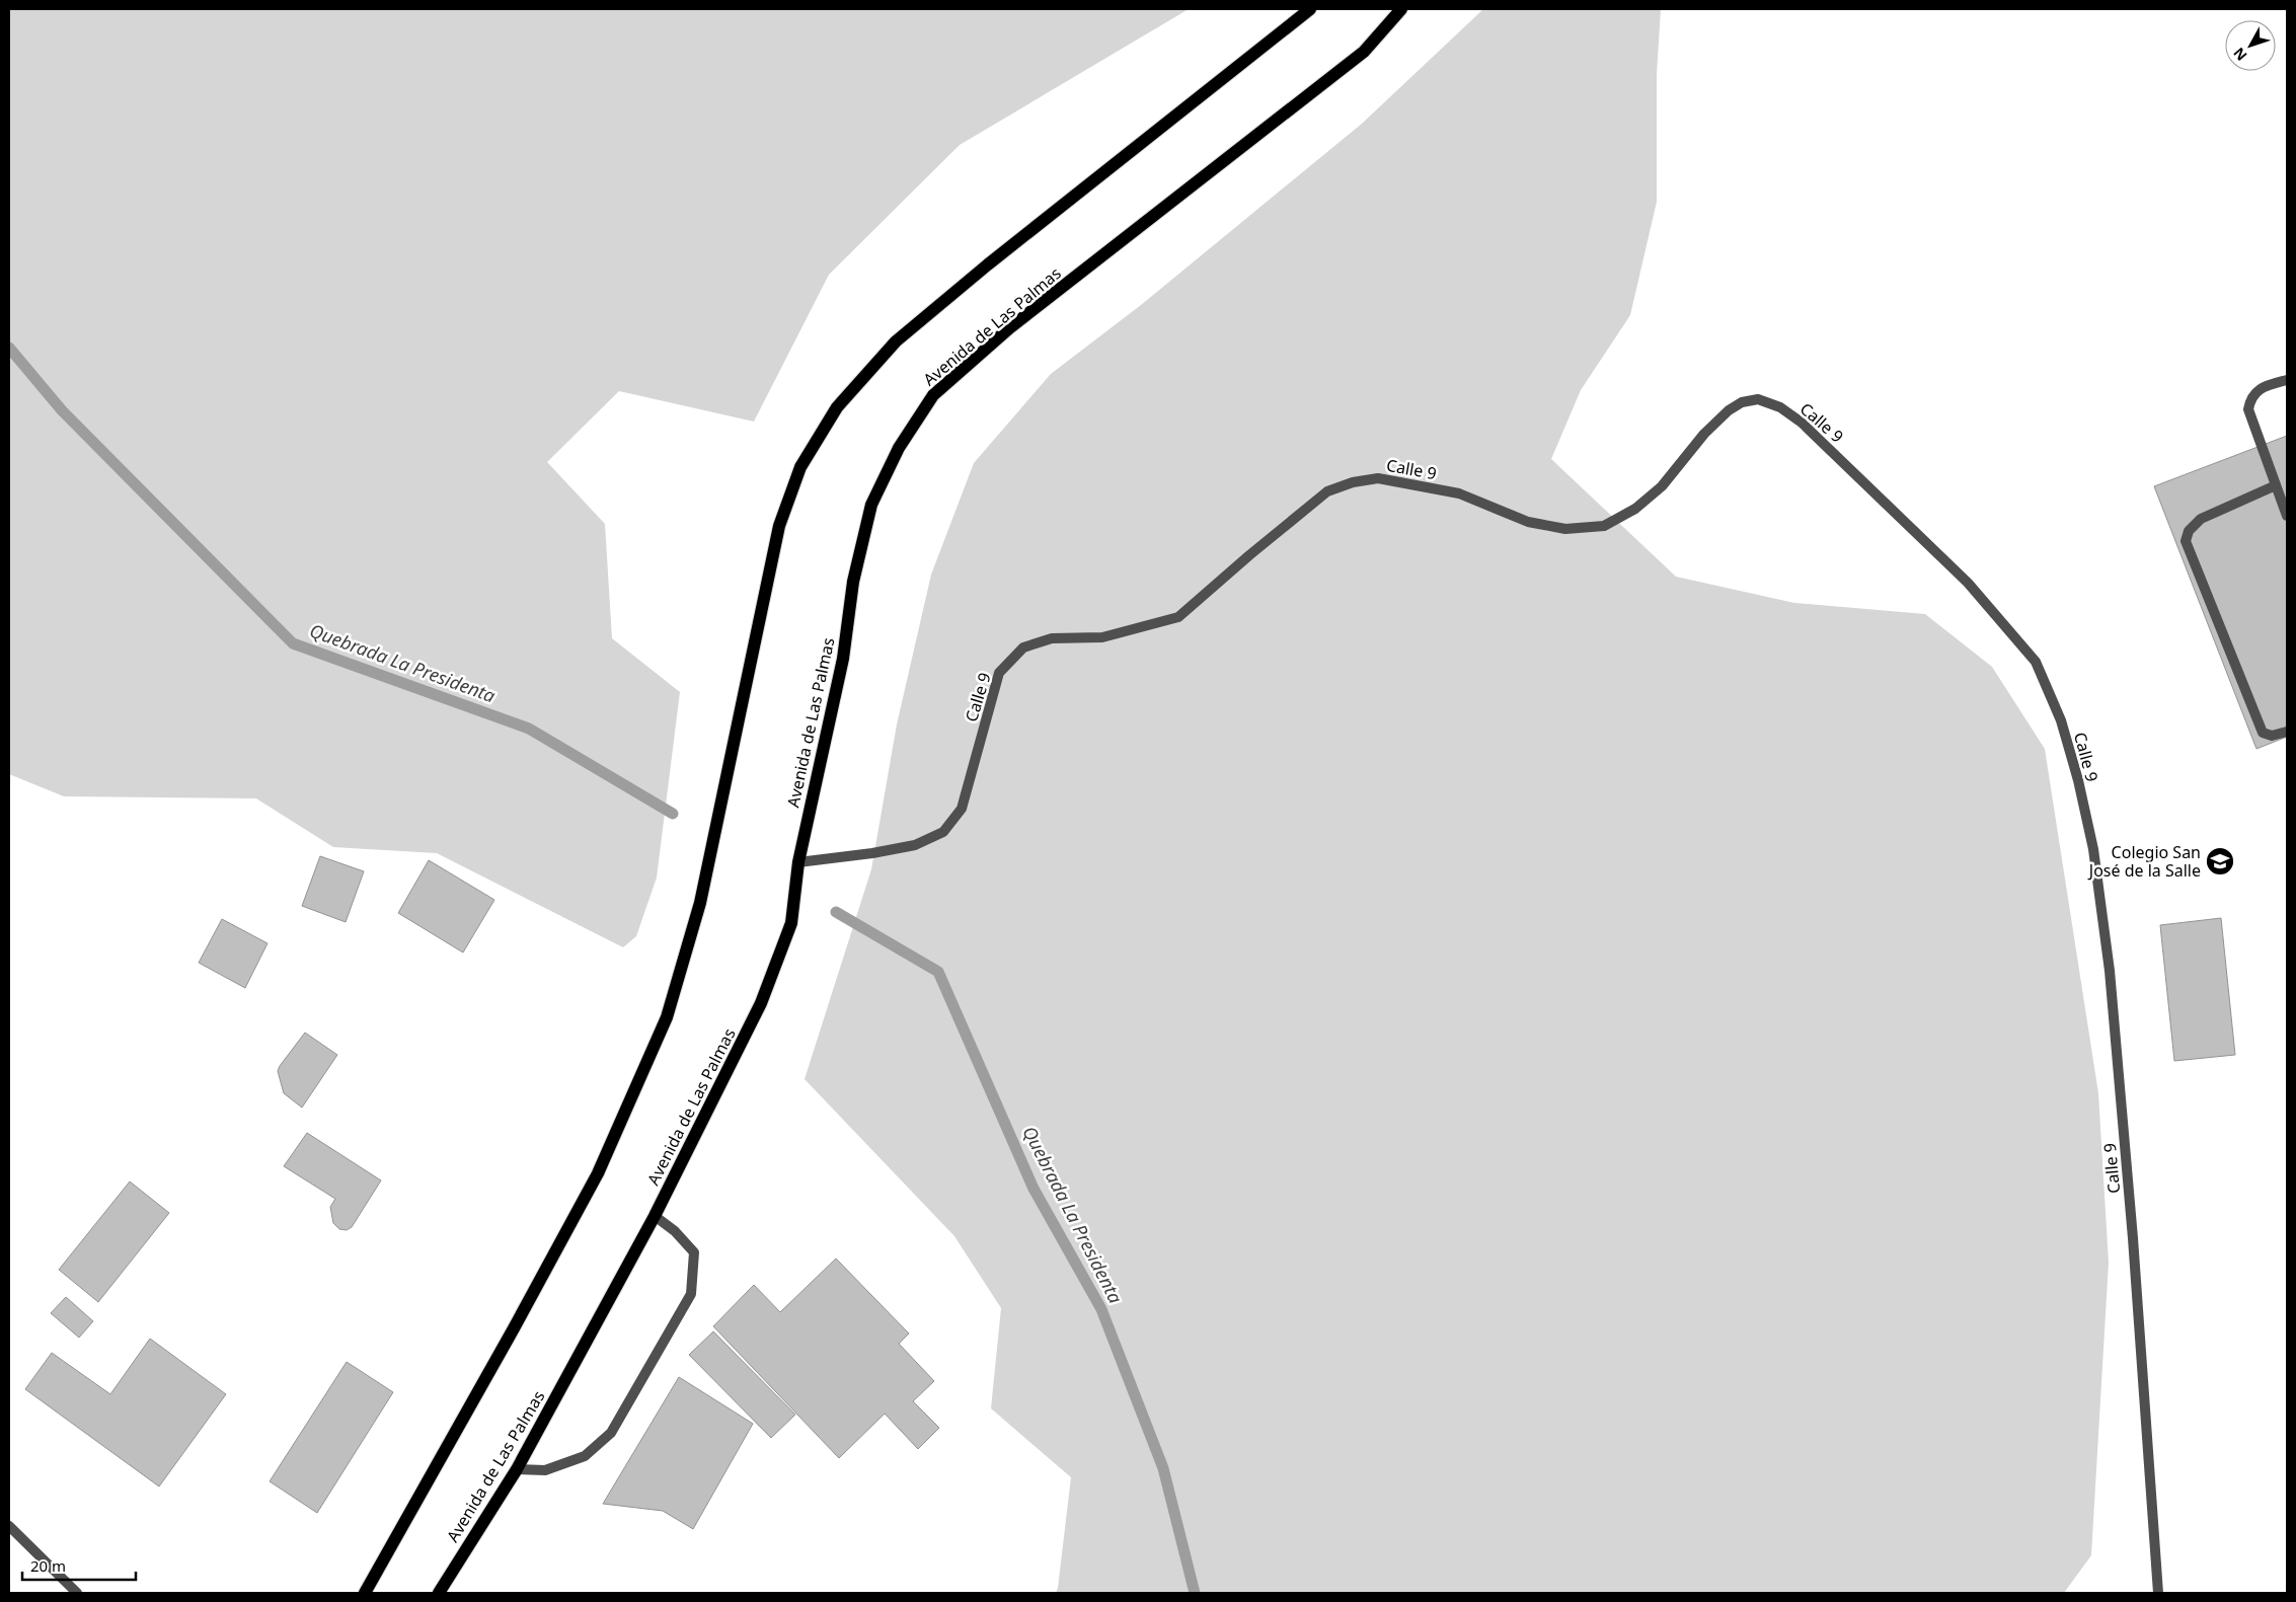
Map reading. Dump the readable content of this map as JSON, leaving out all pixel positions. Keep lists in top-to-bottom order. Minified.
{"streets":{"main road":["Avenida de Las Palmas"],"street":["Calle 9"]},"crossings":[["Avenida de Las Palmas","Calle 9"]],"water":["Quebrada La Presidenta"],"places":{"school or university":["Colegio San José de la Salle"]},"scale_bar":"20 m","north":"bottom left"}
